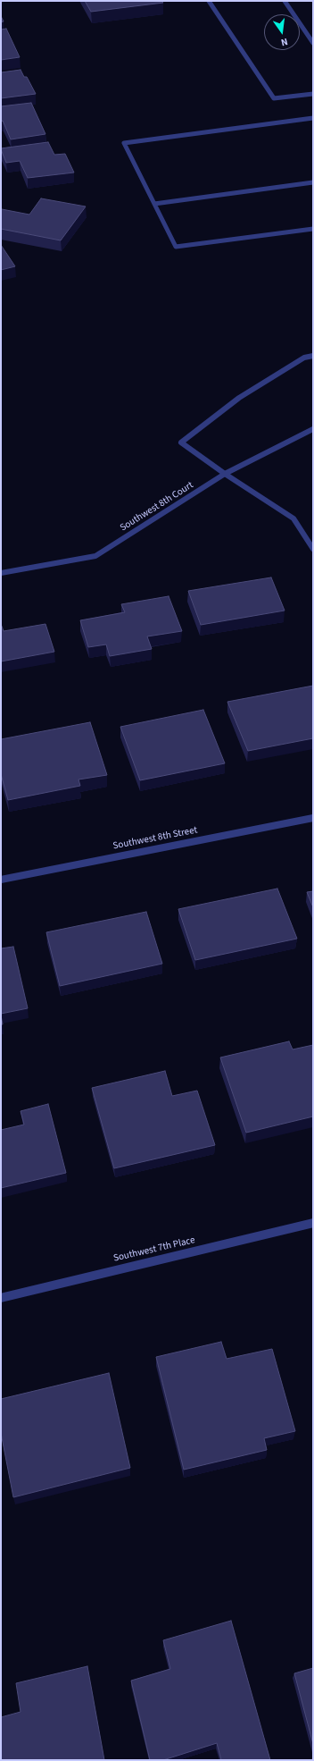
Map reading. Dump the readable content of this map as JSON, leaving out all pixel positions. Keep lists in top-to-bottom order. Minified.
{"streets":{"street":["Southwest 8th Court","Southwest 8th Street","Southwest 7th Place"]},"north":"bottom"}
